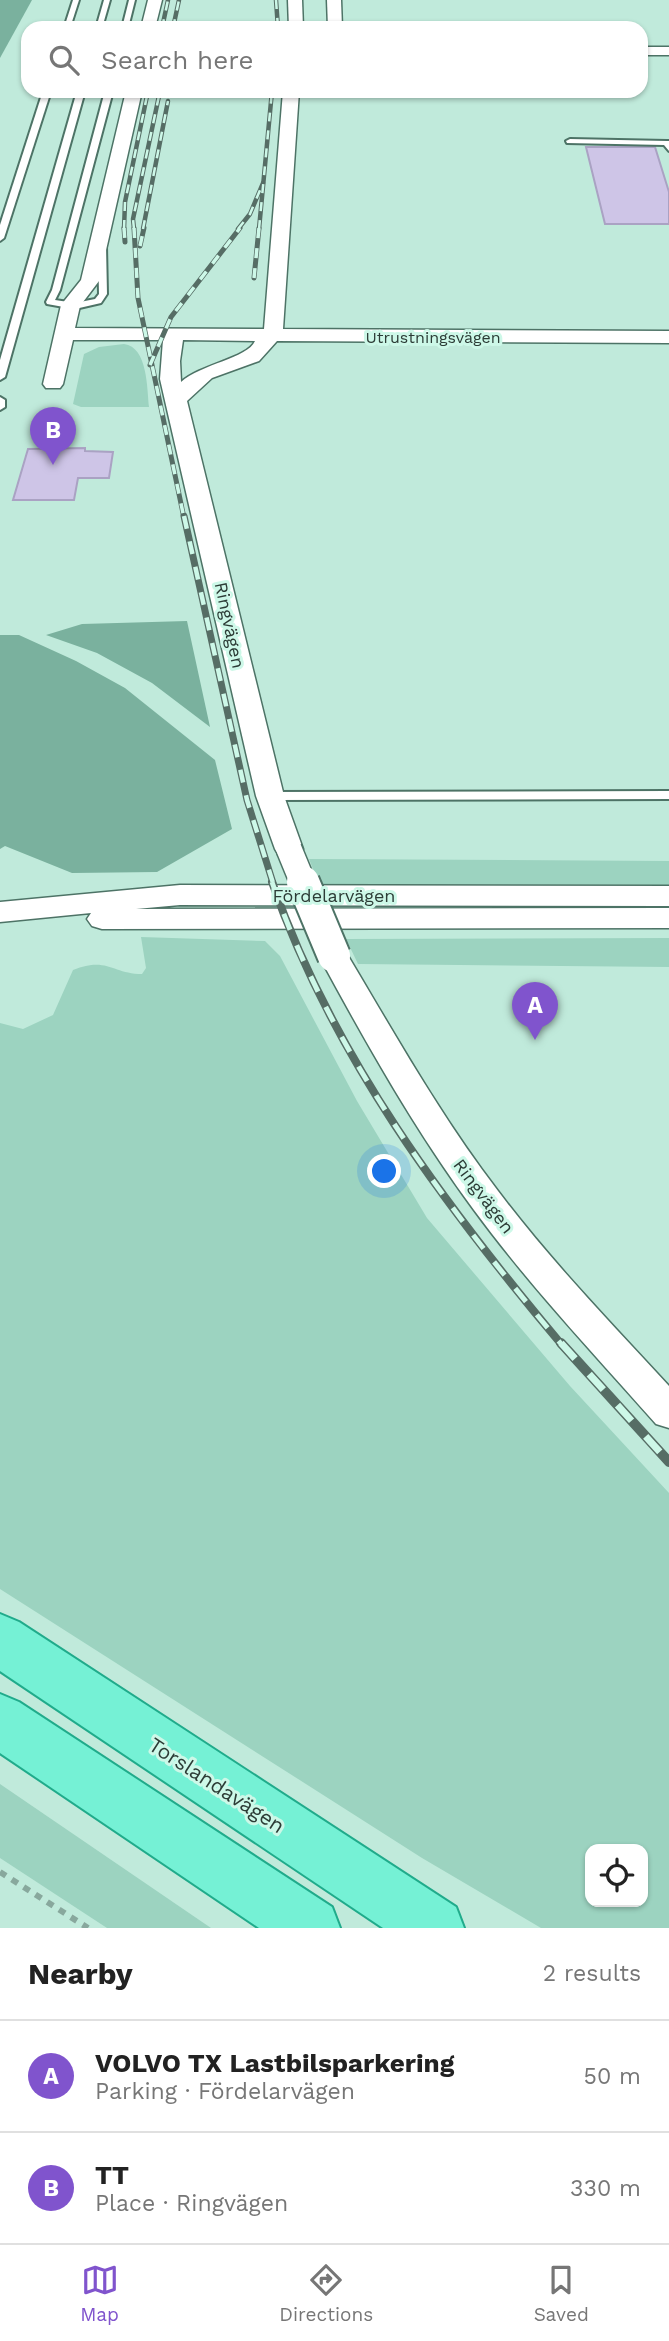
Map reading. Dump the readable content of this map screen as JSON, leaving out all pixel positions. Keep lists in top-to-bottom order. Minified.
{"streets":{"main road":["Torslandavägen"],"street":["Utrustningsvägen","Ringvägen","Fördelarvägen"]},"crossings":[["Utrustningsvägen","Ringvägen"]],"page":{"search":"Search here","pins":["B","A"],"heading":["Nearby","2 results"],"list":[{"mark":"A","name":"VOLVO TX Lastbilsparkering","note":"Parking · Fördelarvägen","value":"50 m"},{"mark":"B","name":"TT","note":"Place · Ringvägen","value":"330 m"}],"nav":["Map","Directions","Saved"]}}
